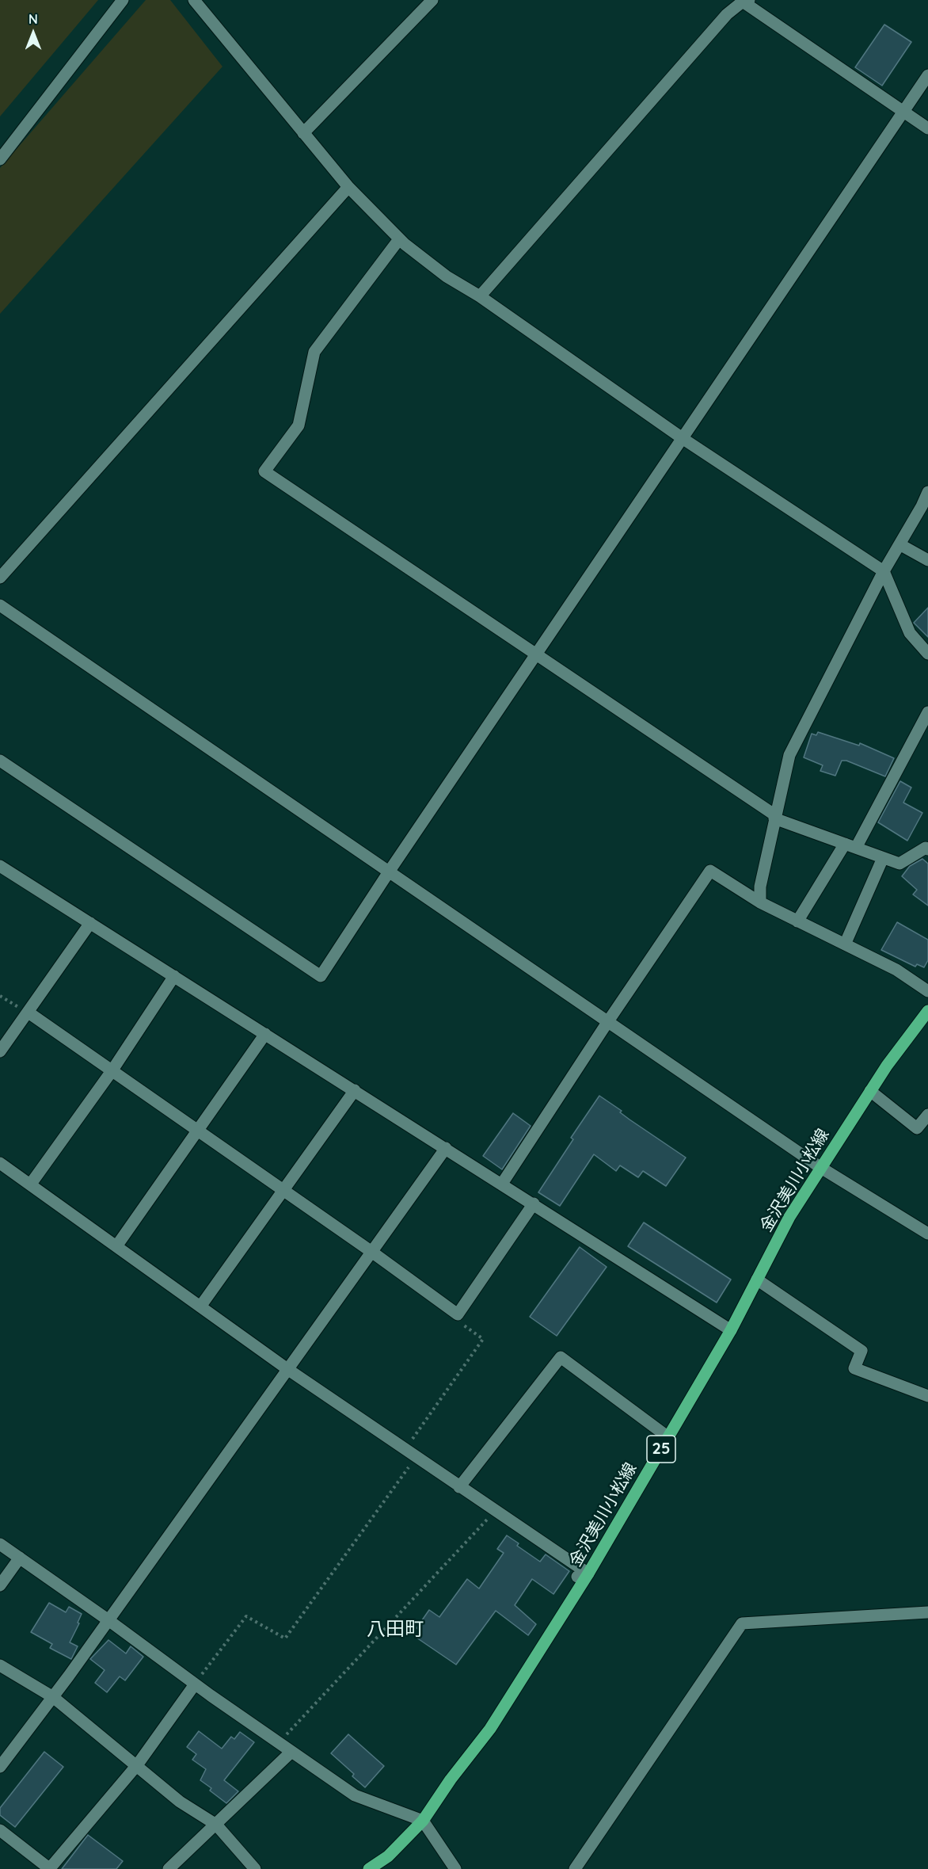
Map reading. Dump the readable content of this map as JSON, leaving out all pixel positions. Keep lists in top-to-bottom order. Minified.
{"streets":{"main road":["金沢美川小松線","25"]},"districts":["八田町"],"north":"top"}
